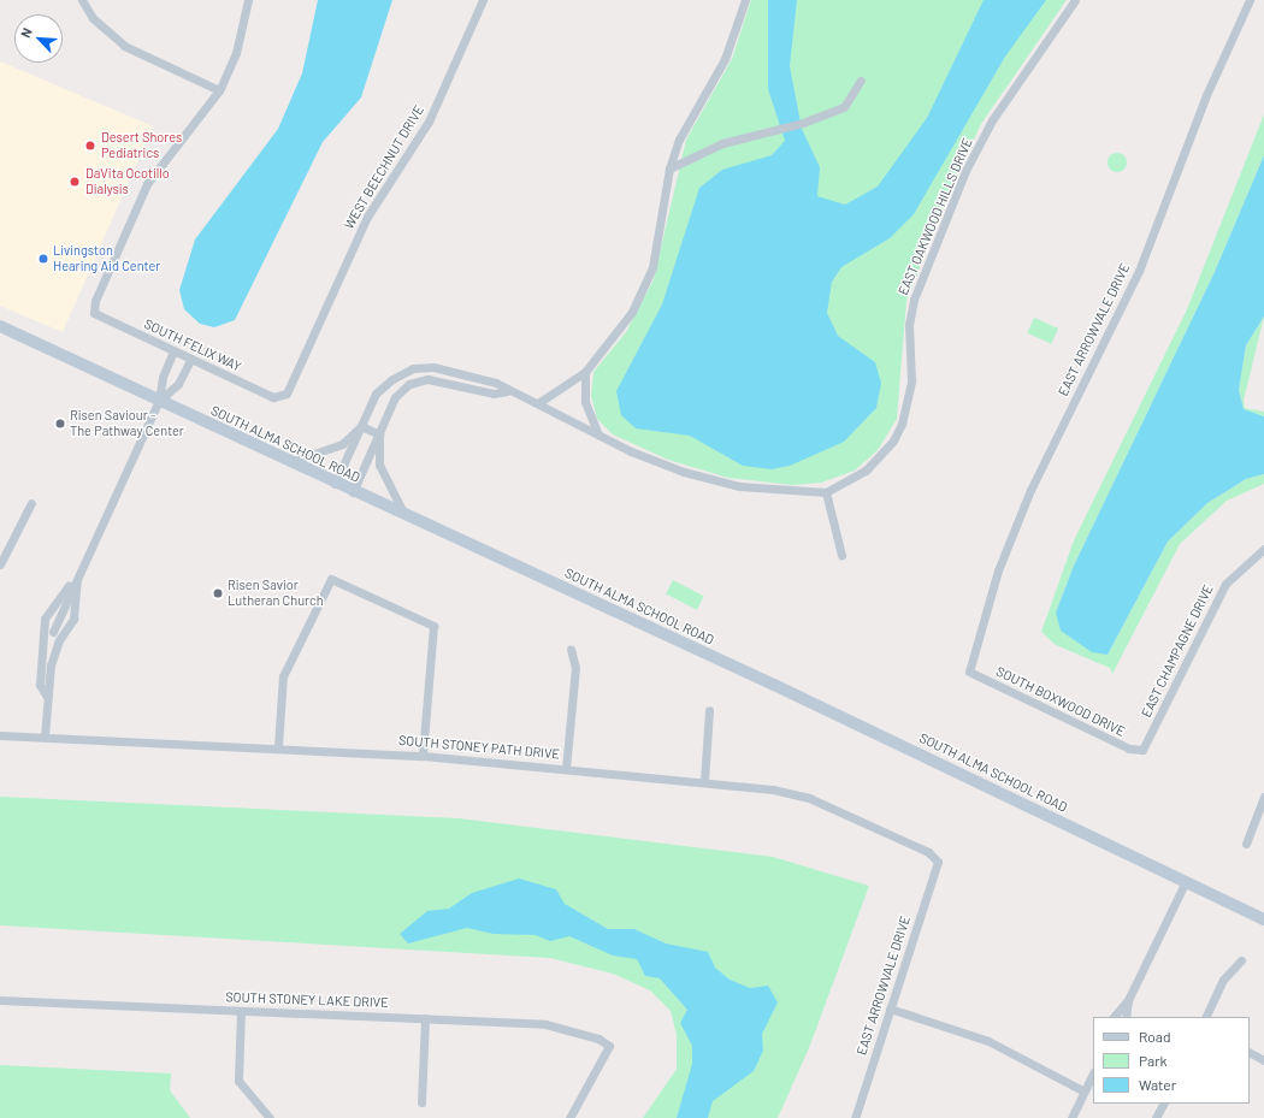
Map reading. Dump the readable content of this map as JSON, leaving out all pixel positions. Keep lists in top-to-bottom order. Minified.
{"streets":{"main road":["SOUTH ALMA SCHOOL ROAD"],"street":["WEST BEECHNUT DRIVE","EAST OAKWOOD HILLS DRIVE","EAST ARROWVALE DRIVE","SOUTH FELIX WAY","EAST CHAMPAGNE DRIVE","SOUTH BOXWOOD DRIVE","SOUTH STONEY PATH DRIVE","SOUTH STONEY LAKE DRIVE"]},"crossings":[["WEST BEECHNUT DRIVE","SOUTH FELIX WAY"],["EAST ARROWVALE DRIVE","SOUTH BOXWOOD DRIVE"],["EAST ARROWVALE DRIVE","SOUTH STONEY PATH DRIVE"],["EAST CHAMPAGNE DRIVE","SOUTH BOXWOOD DRIVE"]],"places":["Desert Shores Pediatrics","DaVita Ocotillo Dialysis","Livingston Hearing Aid Center","Risen Saviour - The Pathway Center","Risen Savior Lutheran Church"],"legend":["Road","Park","Water"],"north":"top left"}
